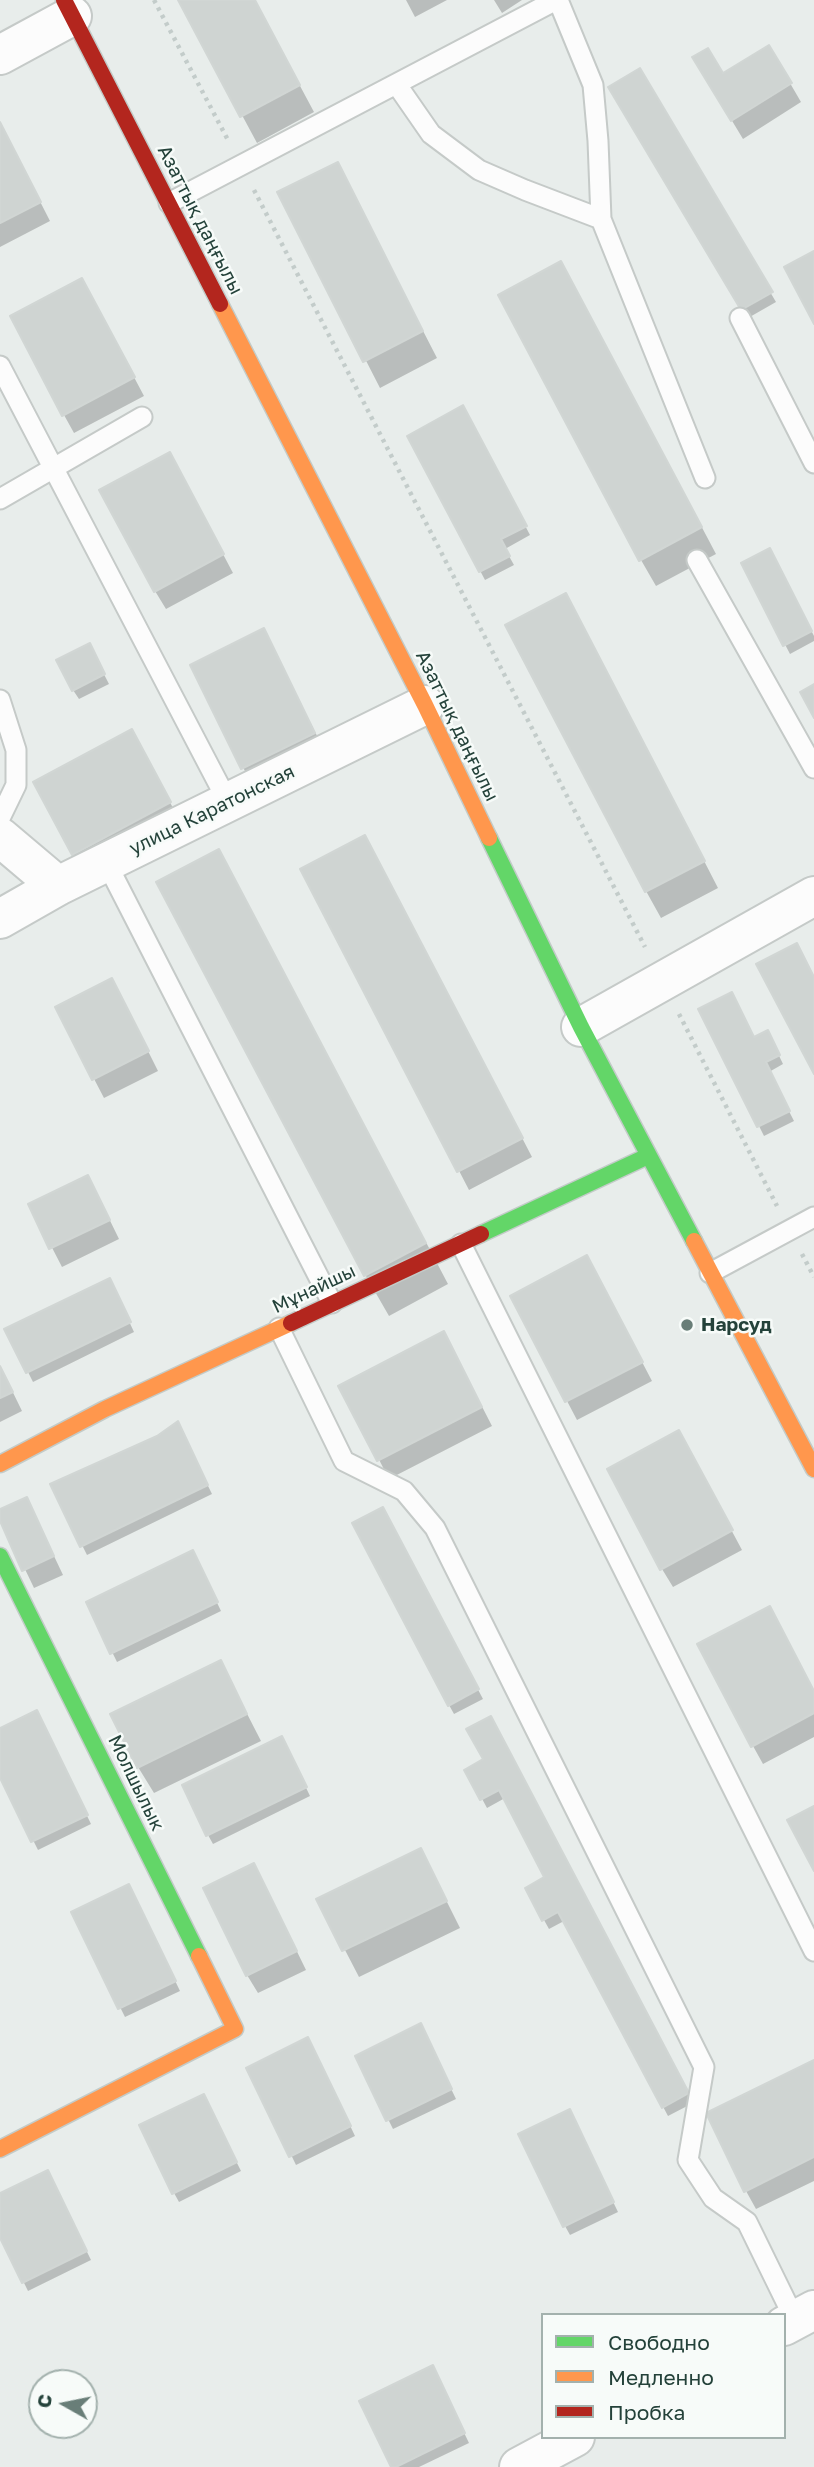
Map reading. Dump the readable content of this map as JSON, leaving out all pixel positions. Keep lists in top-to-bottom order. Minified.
{"streets":{"main road":["Азаттық даңғылы","Мұнайшы","Молшылык"],"street":["улица Каратонская"]},"crossings":[["Азаттық даңғылы","улица Каратонская"],["Азаттық даңғылы","Мұнайшы"]],"places":["Нарсуд"],"legend":["Свободно","Медленно","Пробка"],"north":"left"}
